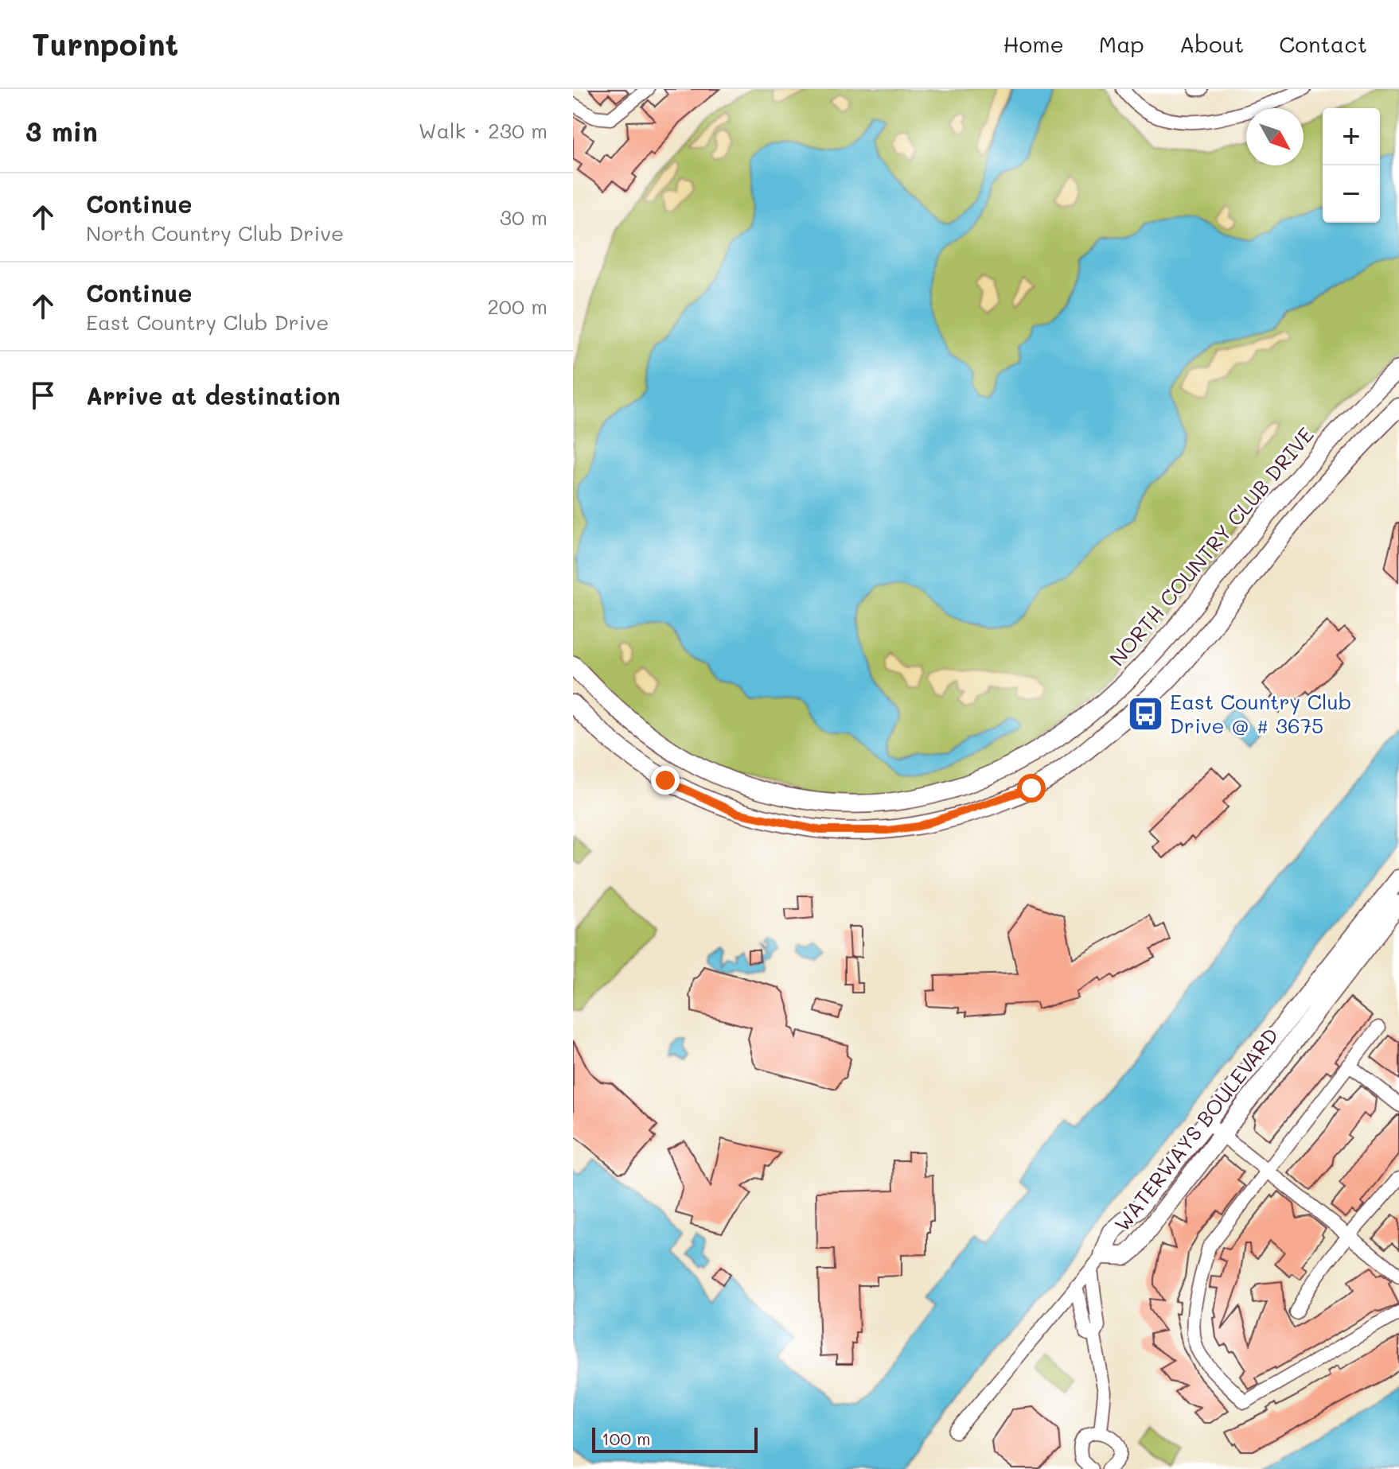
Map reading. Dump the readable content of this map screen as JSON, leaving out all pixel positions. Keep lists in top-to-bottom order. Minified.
{"streets":{"street":["NORTH COUNTRY CLUB DRIVE","WATERWAYS BOULEVARD"]},"places":{"bus stop":["East Country Club Drive @ # 3675"]},"scale_bar":"100 m","north":"bottom right","page":{"header":"Turnpoint","nav":["Home","Map","About","Contact"],"heading":["3 min","Walk · 230 m"],"map_buttons":["+","−"],"list":[["Continue","North Country Club Drive","30 m"],["Continue","East Country Club Drive","200 m"],"Arrive at destination"],"scale":"100 m"}}
